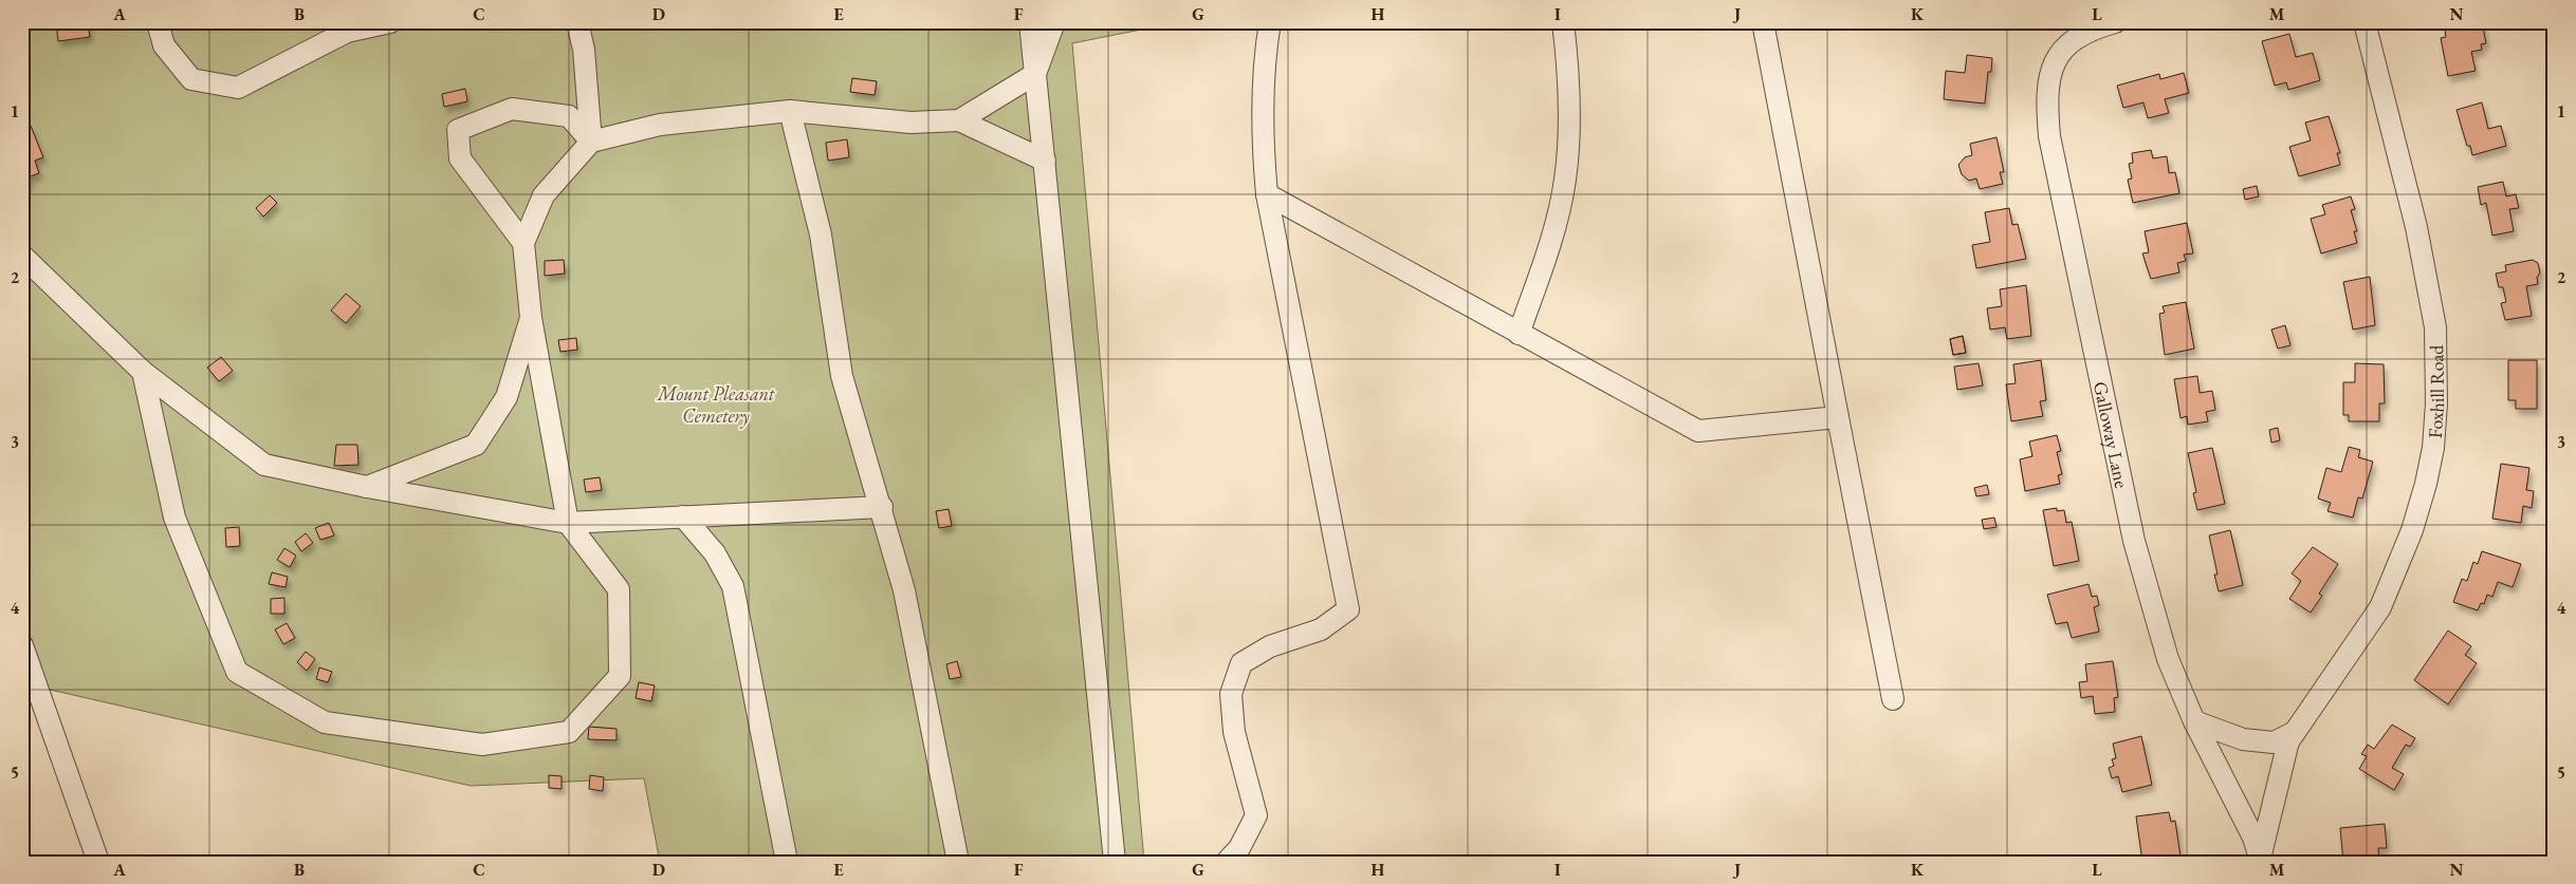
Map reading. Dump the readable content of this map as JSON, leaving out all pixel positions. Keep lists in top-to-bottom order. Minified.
{"streets":{"street":["Foxhill Road","Galloway Lane"]},"crossings":[["Foxhill Road","Galloway Lane"]],"parks":["Mount Pleasant Cemetery"],"grid":{"columns":["A","B","C","D","E","F","G","H","I","J","K","L","M","N"],"rows":["1","2","3","4","5"]}}
